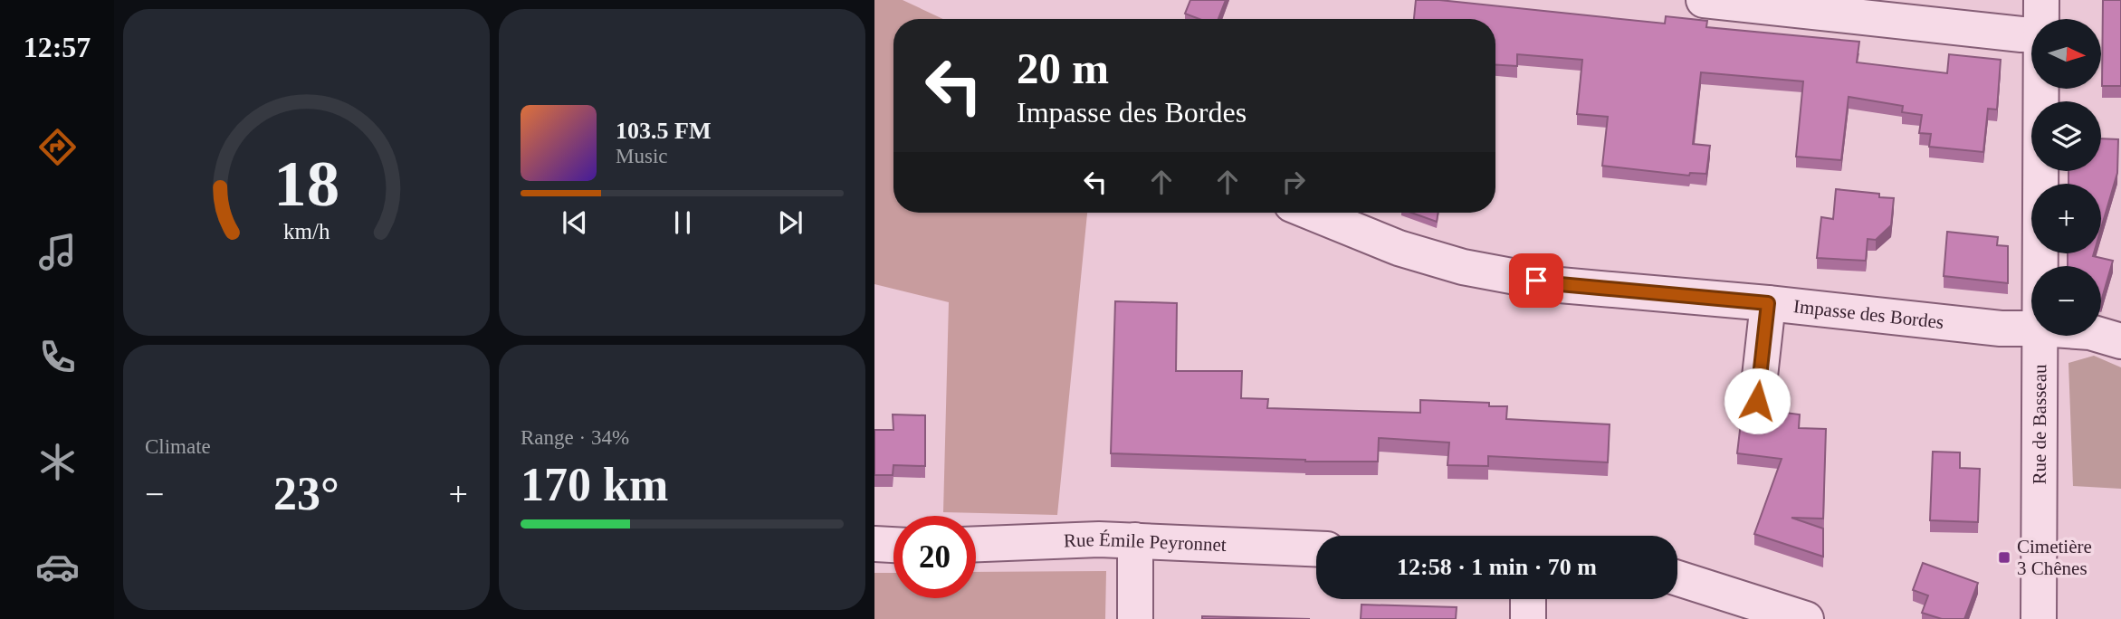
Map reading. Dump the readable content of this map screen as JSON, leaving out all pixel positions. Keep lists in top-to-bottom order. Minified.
{"streets":{"street":["Impasse des Bordes","Rue de Basseau","Rue Émile Peyronnet"]},"places":{"transit":["Cimetière 3 Chênes"]},"north":"right","page":{"tabs":"12:57","map_buttons":["+","−"],"turn":["20 m","Impasse des Bordes"],"song":["103.5 FM","Music"],"tile":["Climate",["Range · 34%","170 km"]],"heat":["−","23°","+"],"limit":"20","trip":"12:58 · 1 min · 70 m","gauge":["18","km/h"]}}
